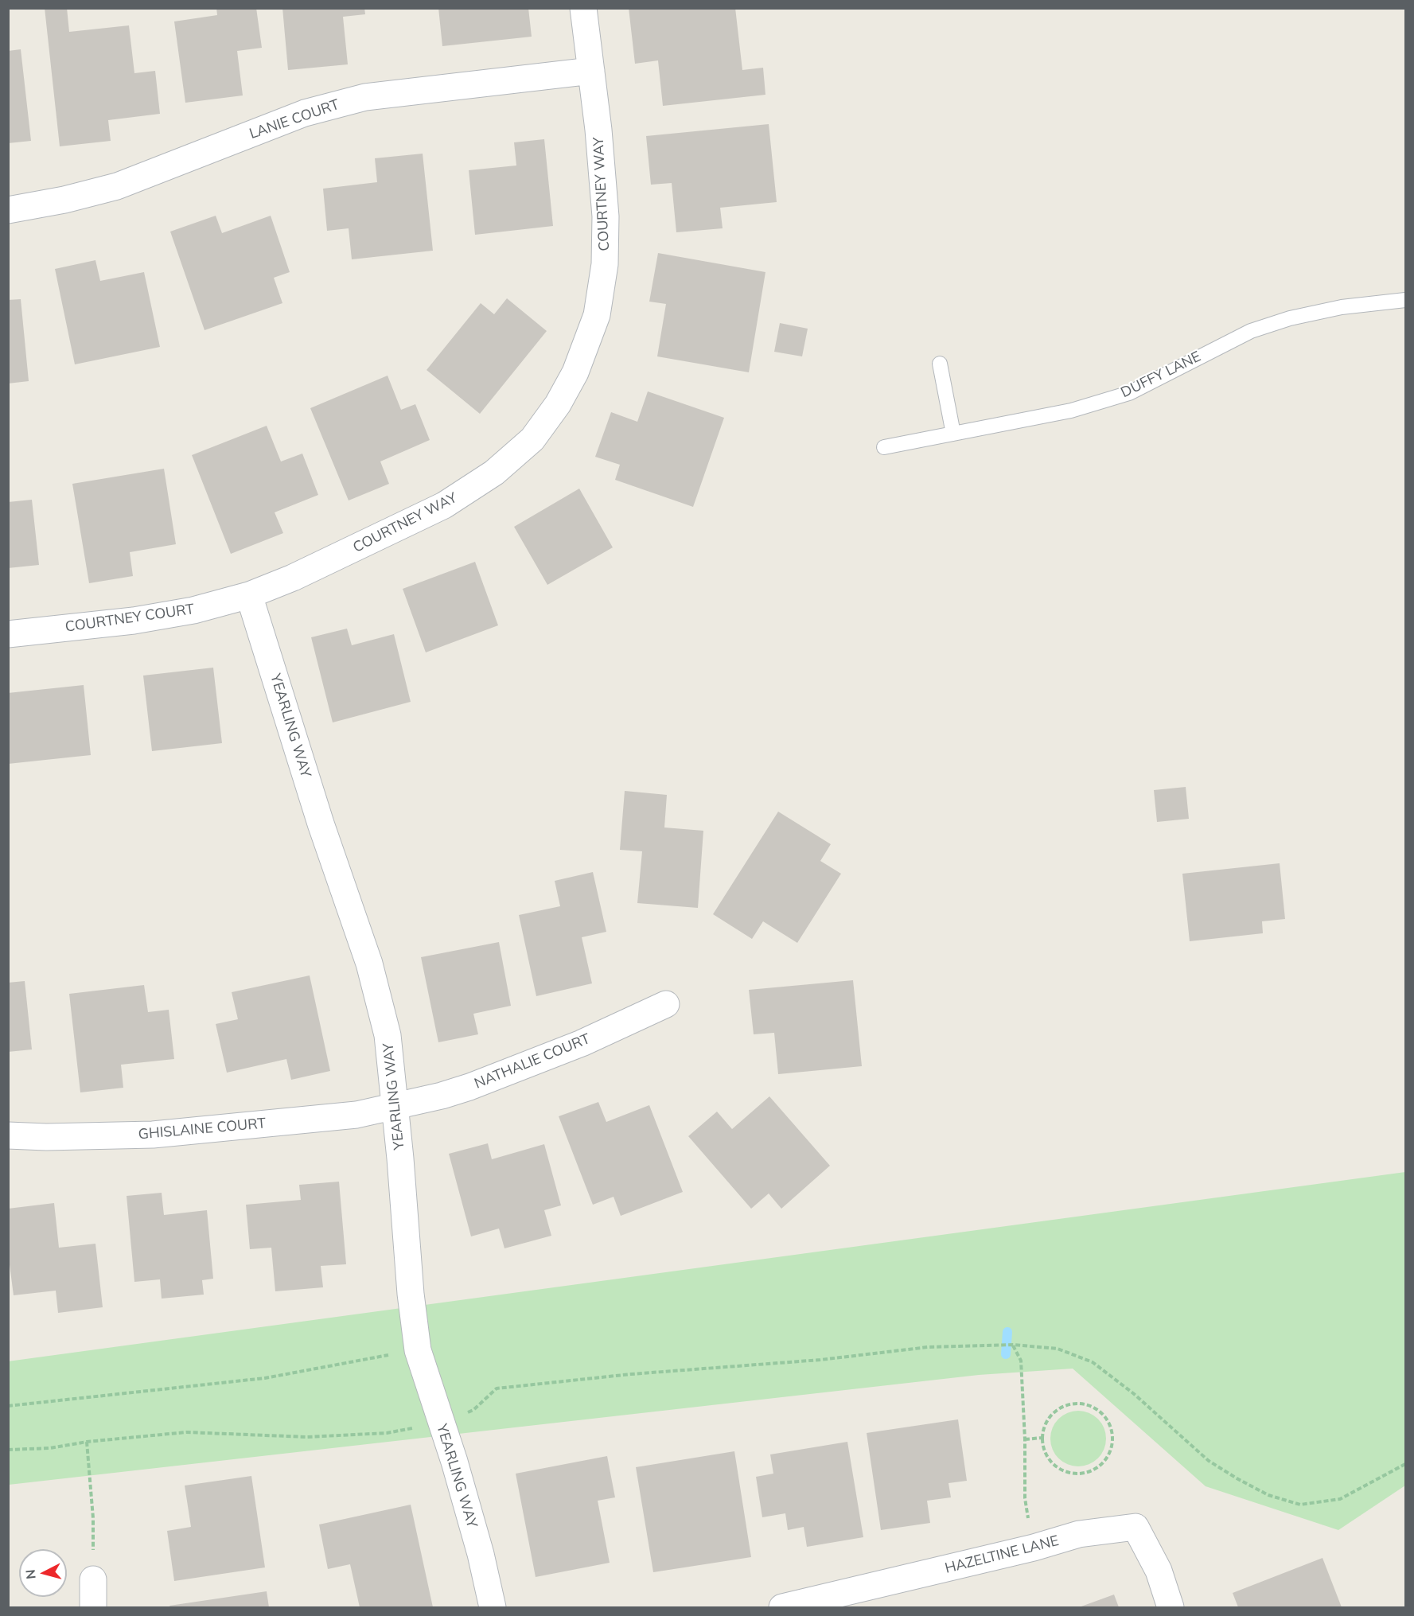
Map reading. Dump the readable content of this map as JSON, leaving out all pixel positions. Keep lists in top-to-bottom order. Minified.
{"streets":{"street":["LANIE COURT","COURTNEY WAY","COURTNEY COURT","YEARLING WAY","NATHALIE COURT","GHISLAINE COURT","HAZELTINE LANE"],"lane":["DUFFY LANE"]},"crossings":[["LANIE COURT","COURTNEY WAY"],["COURTNEY WAY","COURTNEY COURT"],["COURTNEY WAY","YEARLING WAY"],["COURTNEY COURT","YEARLING WAY"],["YEARLING WAY","NATHALIE COURT"],["YEARLING WAY","GHISLAINE COURT"],["NATHALIE COURT","GHISLAINE COURT"]],"north":"left"}
